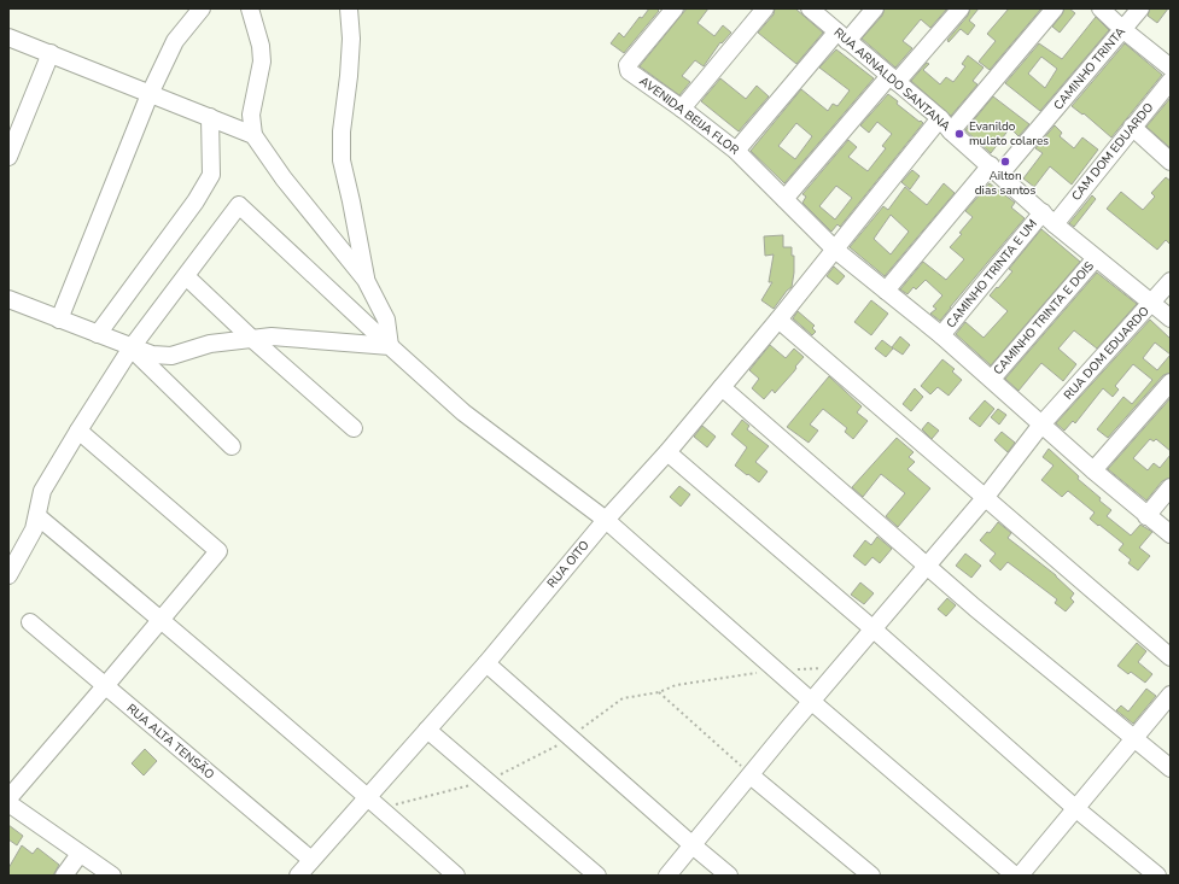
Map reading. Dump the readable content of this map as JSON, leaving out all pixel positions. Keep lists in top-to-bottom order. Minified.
{"streets":{"street":["CAMINHO TRINTA","RUA ARNALDO SANTANA","AVENIDA BEIJA FLOR","CAM DOM EDUARDO","CAMINHO TRINTA E UM","CAMINHO TRINTA E DOIS","RUA DOM EDUARDO","RUA OITO","RUA ALTA TENSÃO"]},"crossings":[["CAMINHO TRINTA","RUA ARNALDO SANTANA"],["CAMINHO TRINTA","AVENIDA BEIJA FLOR"],["RUA ARNALDO SANTANA","CAM DOM EDUARDO"],["RUA ARNALDO SANTANA","CAMINHO TRINTA E UM"],["RUA ARNALDO SANTANA","CAMINHO TRINTA E DOIS"],["RUA ARNALDO SANTANA","RUA DOM EDUARDO"],["RUA ARNALDO SANTANA","RUA OITO"],["AVENIDA BEIJA FLOR","CAMINHO TRINTA E UM"],["AVENIDA BEIJA FLOR","CAMINHO TRINTA E DOIS"],["AVENIDA BEIJA FLOR","RUA DOM EDUARDO"],["AVENIDA BEIJA FLOR","RUA OITO"],["RUA OITO","RUA ALTA TENSÃO"]],"places":["Evanildo mulato colares","Ailton dias santos"]}
